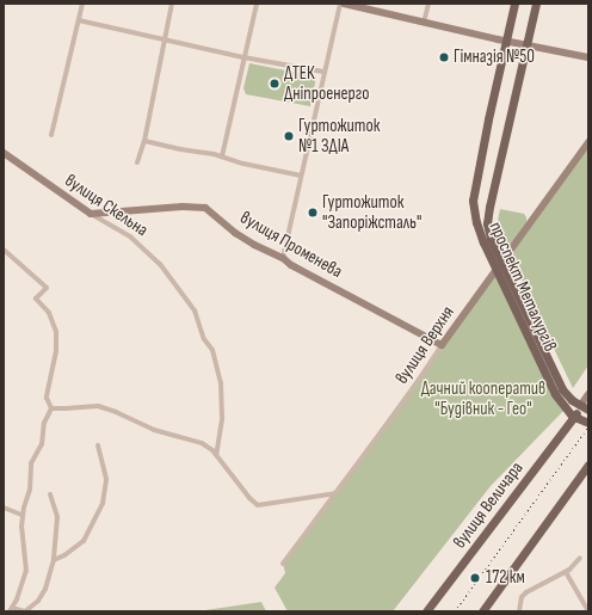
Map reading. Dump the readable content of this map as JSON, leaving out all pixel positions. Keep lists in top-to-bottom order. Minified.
{"streets":{"main road":["проспект Металургів","вулиця Величара"],"street":["вулиця Скельна","вулиця Променева","вулиця Верхня"]},"crossings":[["вулиця Скельна","вулиця Променева"],["вулиця Променева","вулиця Верхня"],["проспект Металургів","вулиця Верхня"],["проспект Металургів","вулиця Величара"]],"parks":["Дачний кооператив \"Будівник - Гео\""],"places":["Гімназія №50","ДТЕК Дніпроенерго","Гуртожиток №1 ЗДІА","Гуртожиток \"Запоріжсталь\"","172 км"]}
